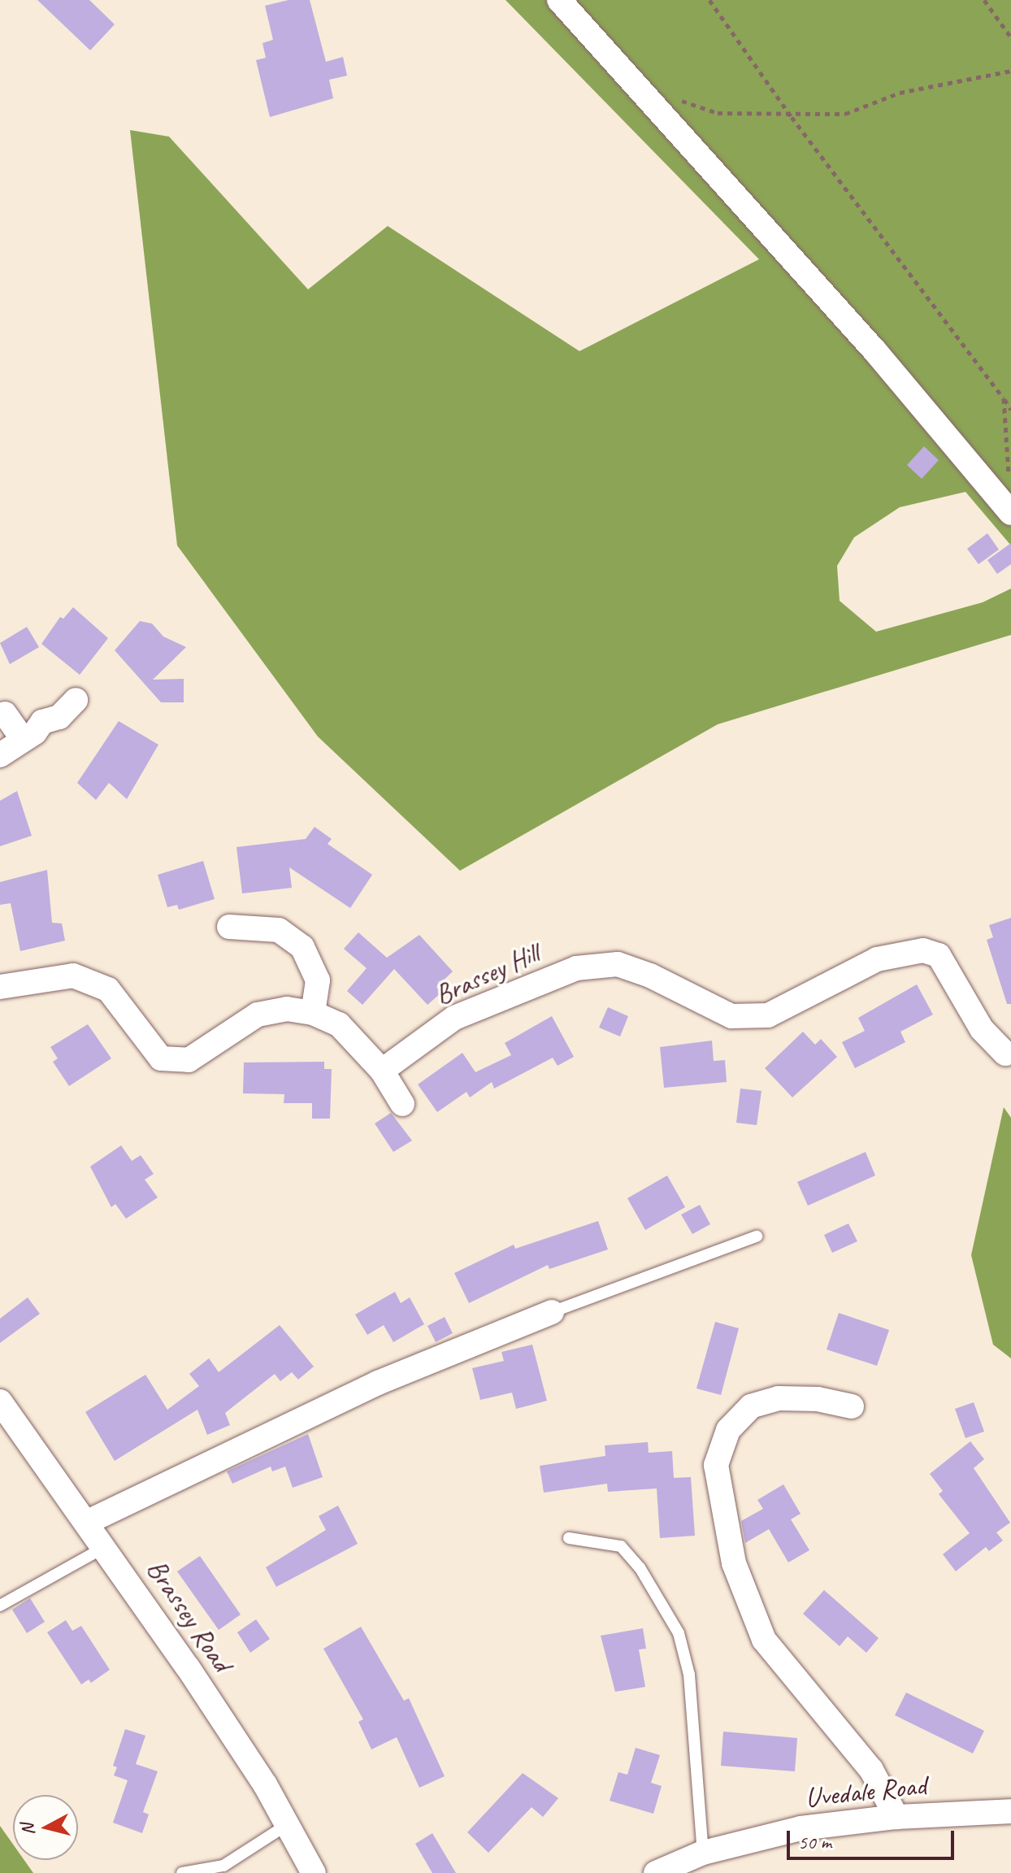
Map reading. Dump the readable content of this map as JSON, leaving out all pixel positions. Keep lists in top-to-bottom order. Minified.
{"streets":{"street":["Brassey Hill","Brassey Road","Uvedale Road"]},"scale_bar":"50 m","north":"left"}
